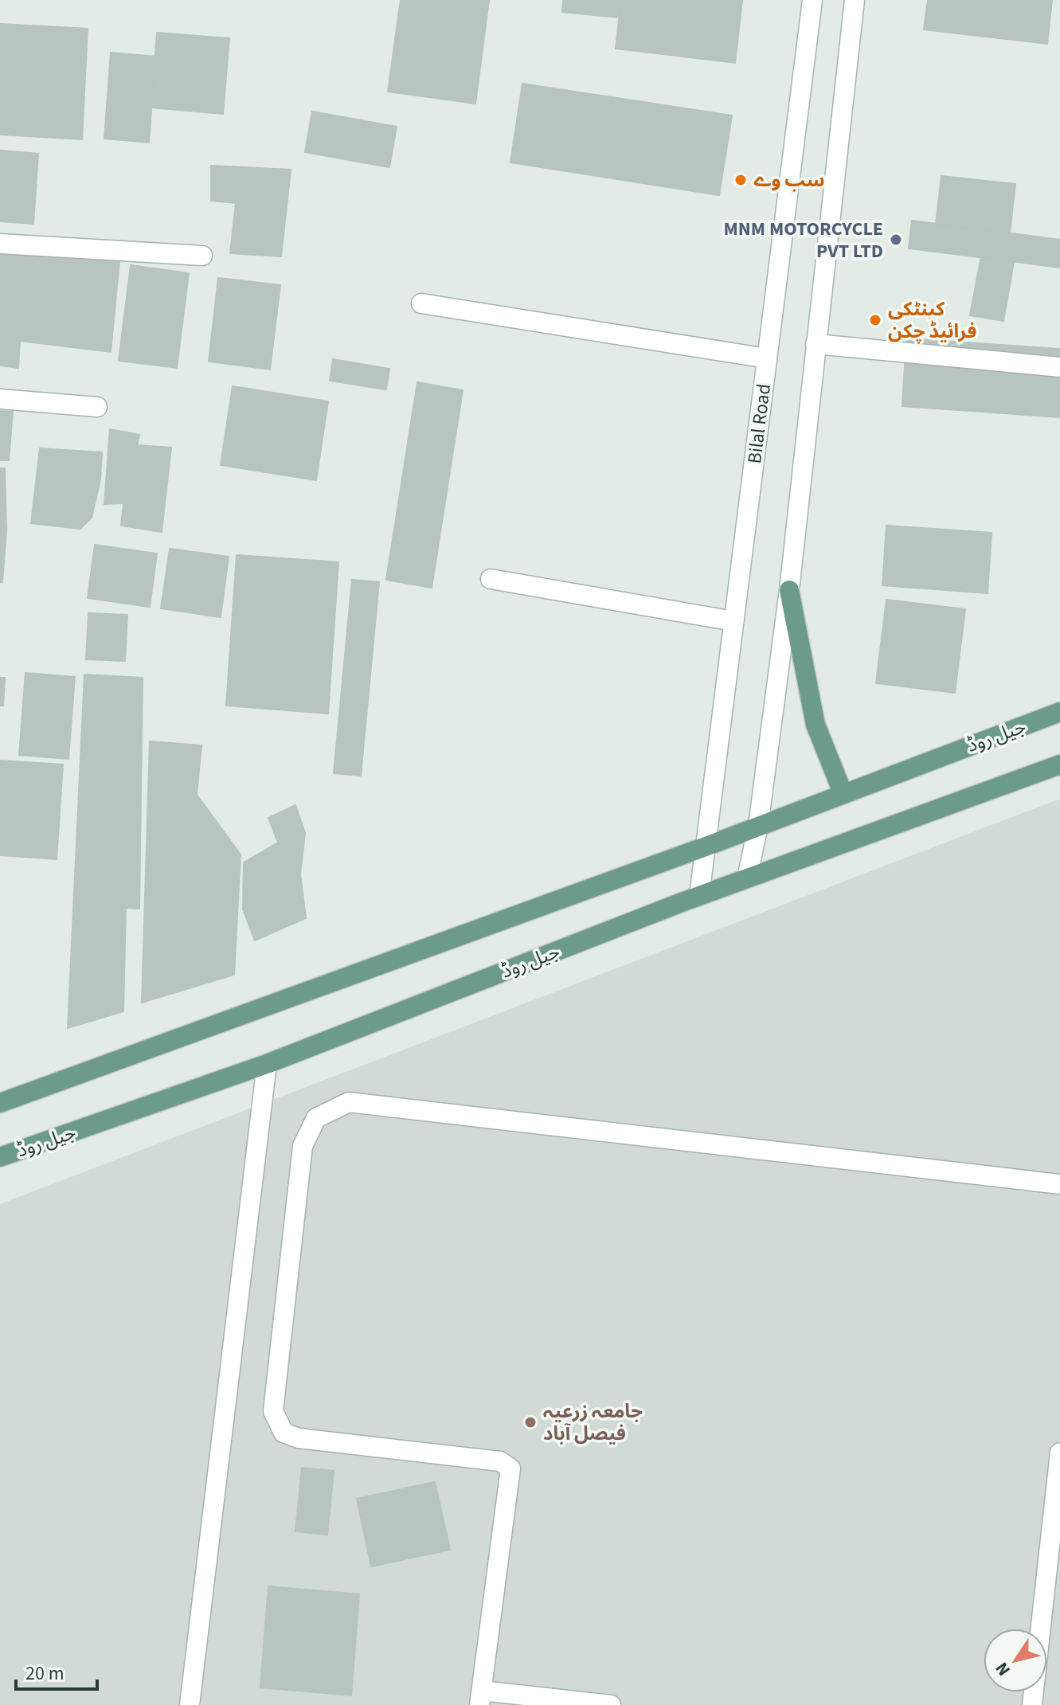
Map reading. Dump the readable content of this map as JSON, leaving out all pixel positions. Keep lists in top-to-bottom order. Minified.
{"streets":{"main road":["جیل روڈ"],"street":["Bilal Road"]},"crossings":[["Bilal Road","جیل روڈ"]],"places":["سب وے","MNM MOTORCYCLE PVT LTD","کینٹکی فرائیڈ چکن","جامعہ زرعیہ فیصل آباد"],"scale_bar":"20 m","north":"bottom left"}
